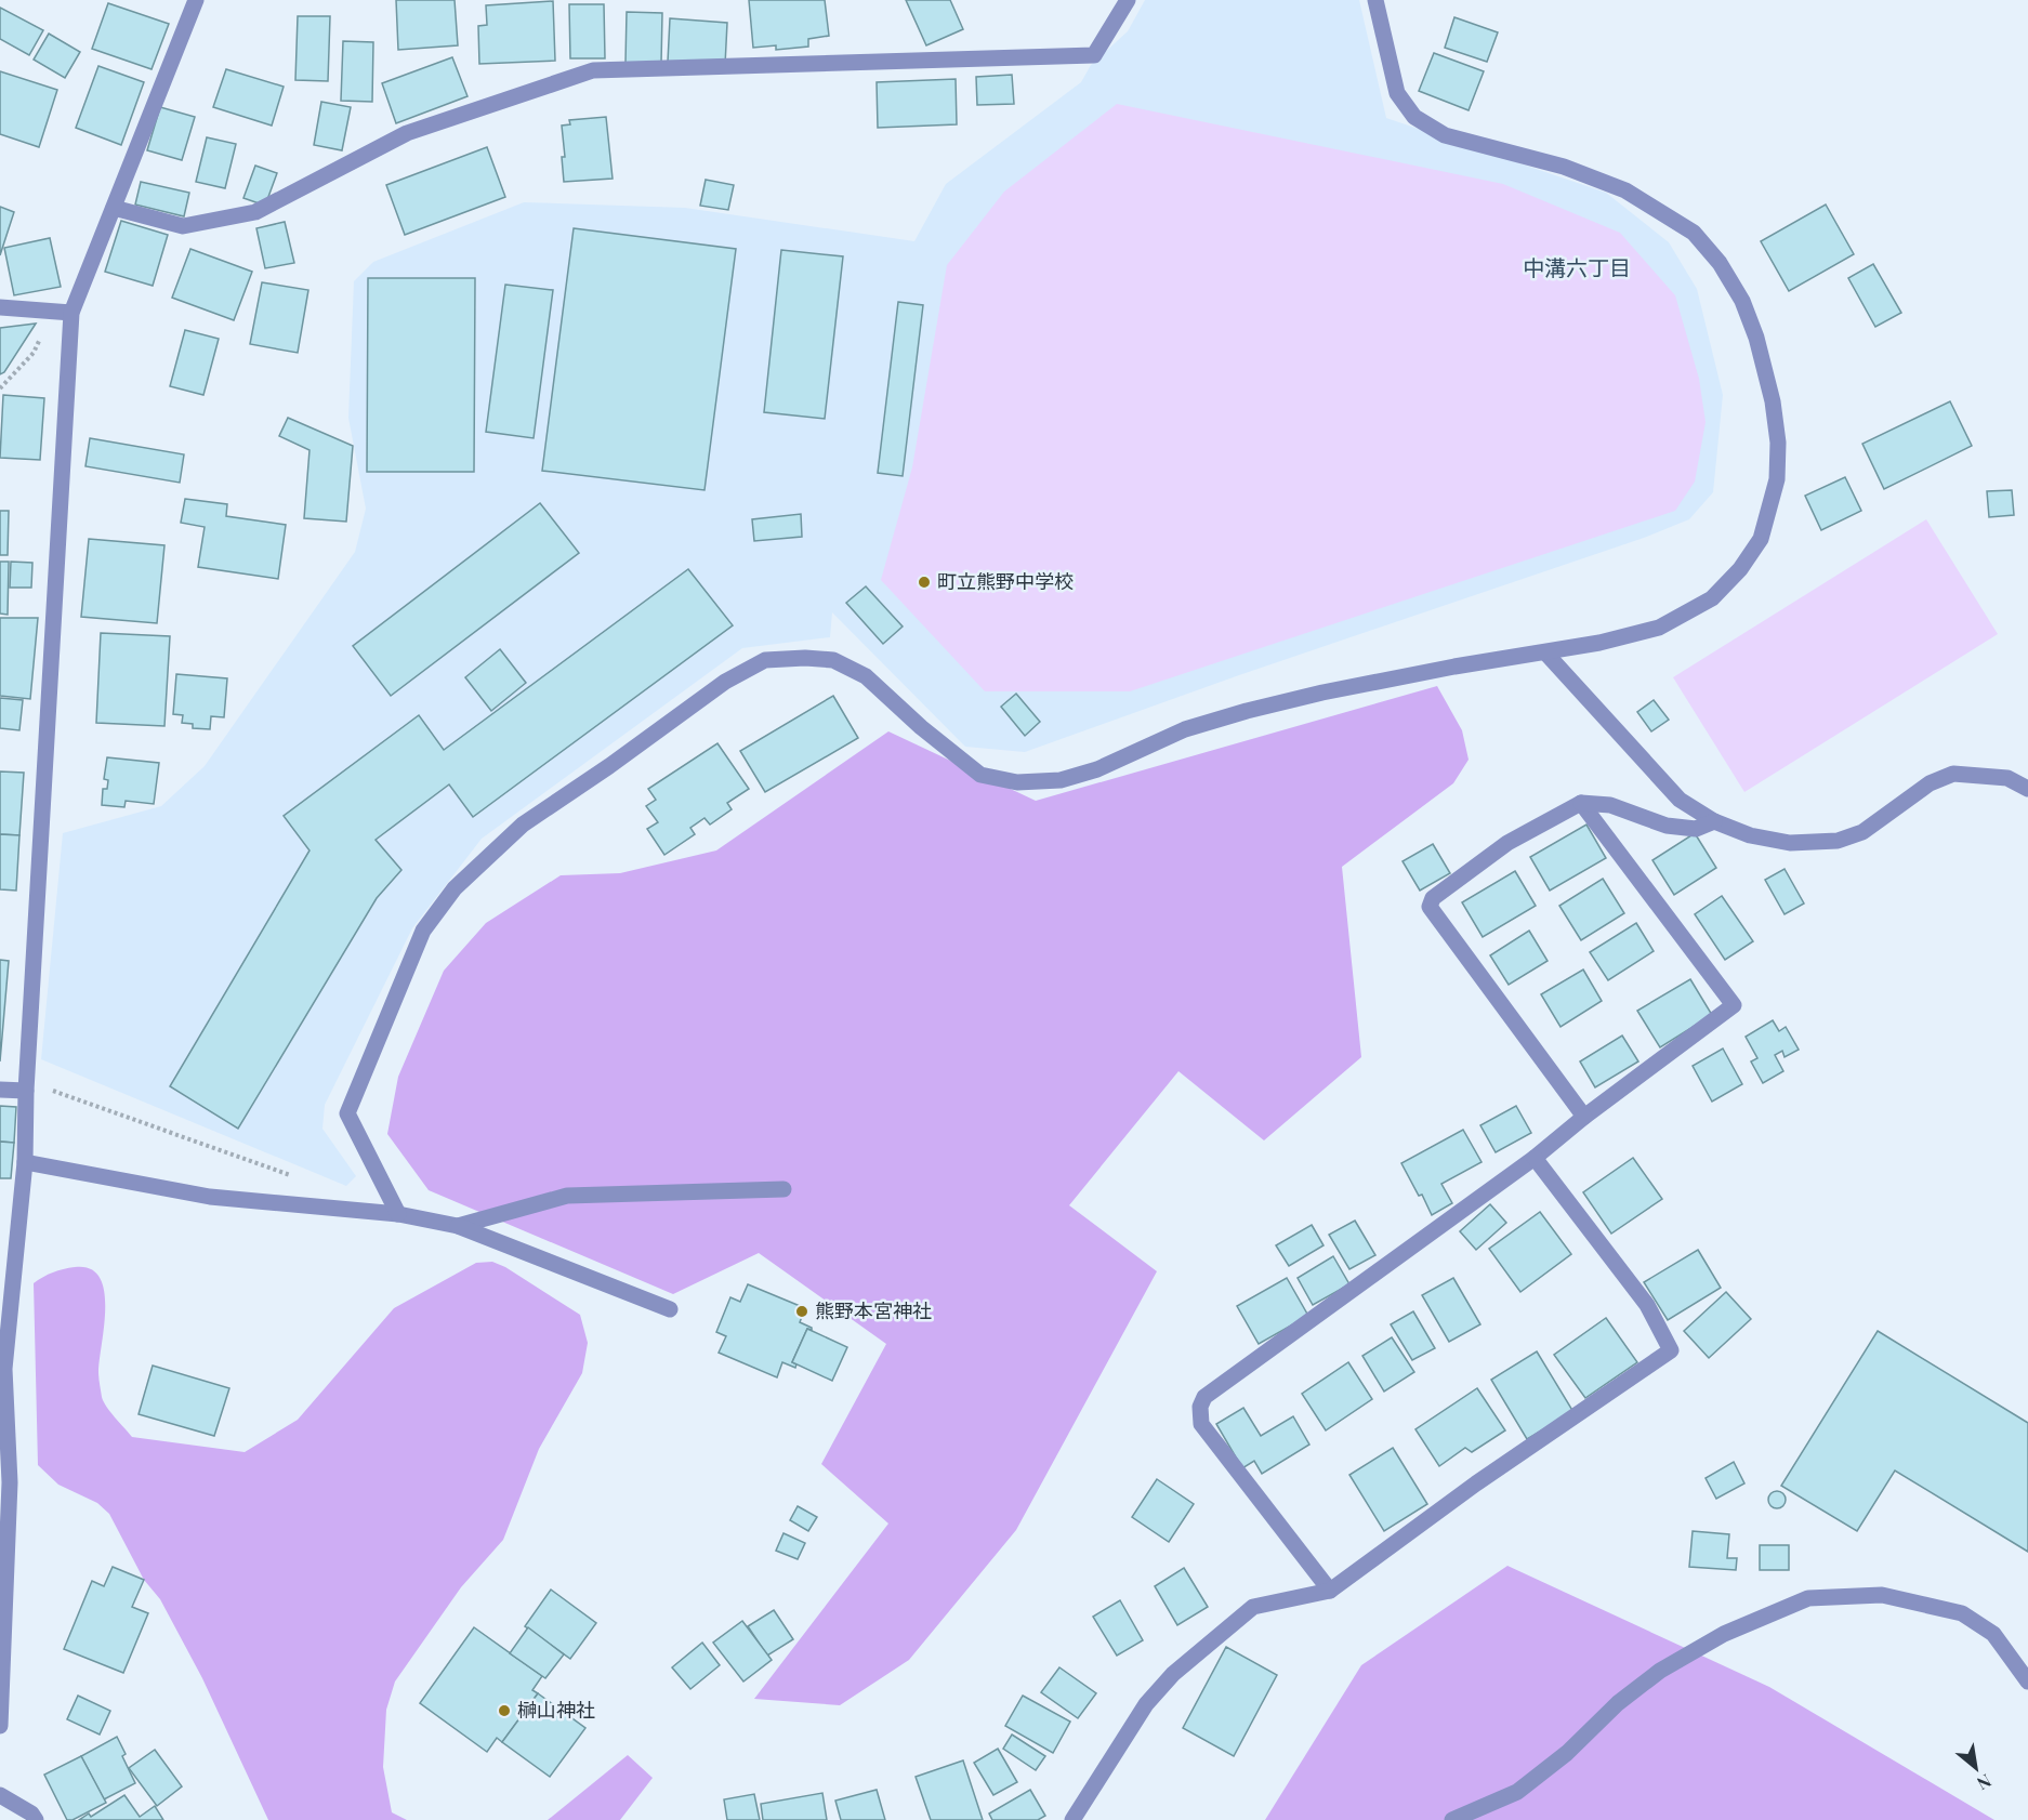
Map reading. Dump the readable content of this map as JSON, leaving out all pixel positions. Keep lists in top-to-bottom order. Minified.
{"districts":["中溝六丁目"],"places":["町立熊野中学校","熊野本宮神社","榊山神社"],"north":"bottom right"}
